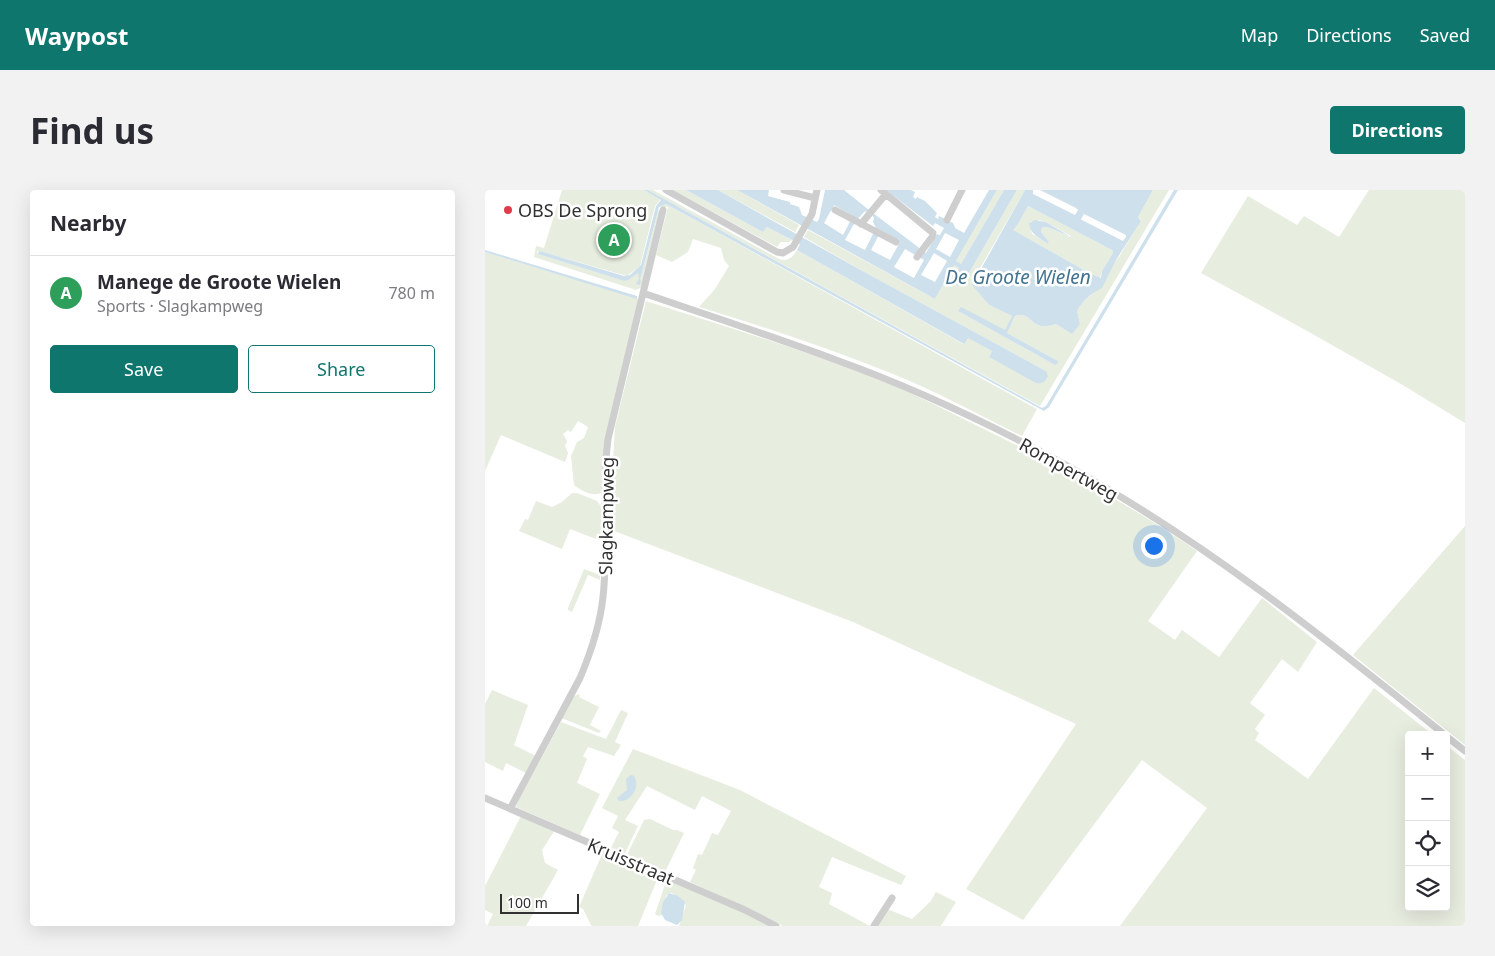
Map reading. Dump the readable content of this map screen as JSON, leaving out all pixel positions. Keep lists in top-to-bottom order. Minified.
{"streets":{"street":["Rompertweg","Slagkampweg","Kruisstraat"]},"crossings":[["Rompertweg","Slagkampweg"],["Slagkampweg","Kruisstraat"]],"water":["De Groote Wielen"],"places":["OBS De Sprong"],"scale_bar":"100 m","page":{"header":"Waypost","nav":["Map","Directions","Saved"],"buttons":["Directions",["Save","Share"]],"title":"Find us","heading":"Nearby","pins":"A","list":[{"mark":"A","name":"Manege de Groote Wielen","note":"Sports · Slagkampweg","value":"780 m"}],"map_buttons":["+","−"],"scale":"100 m"}}
